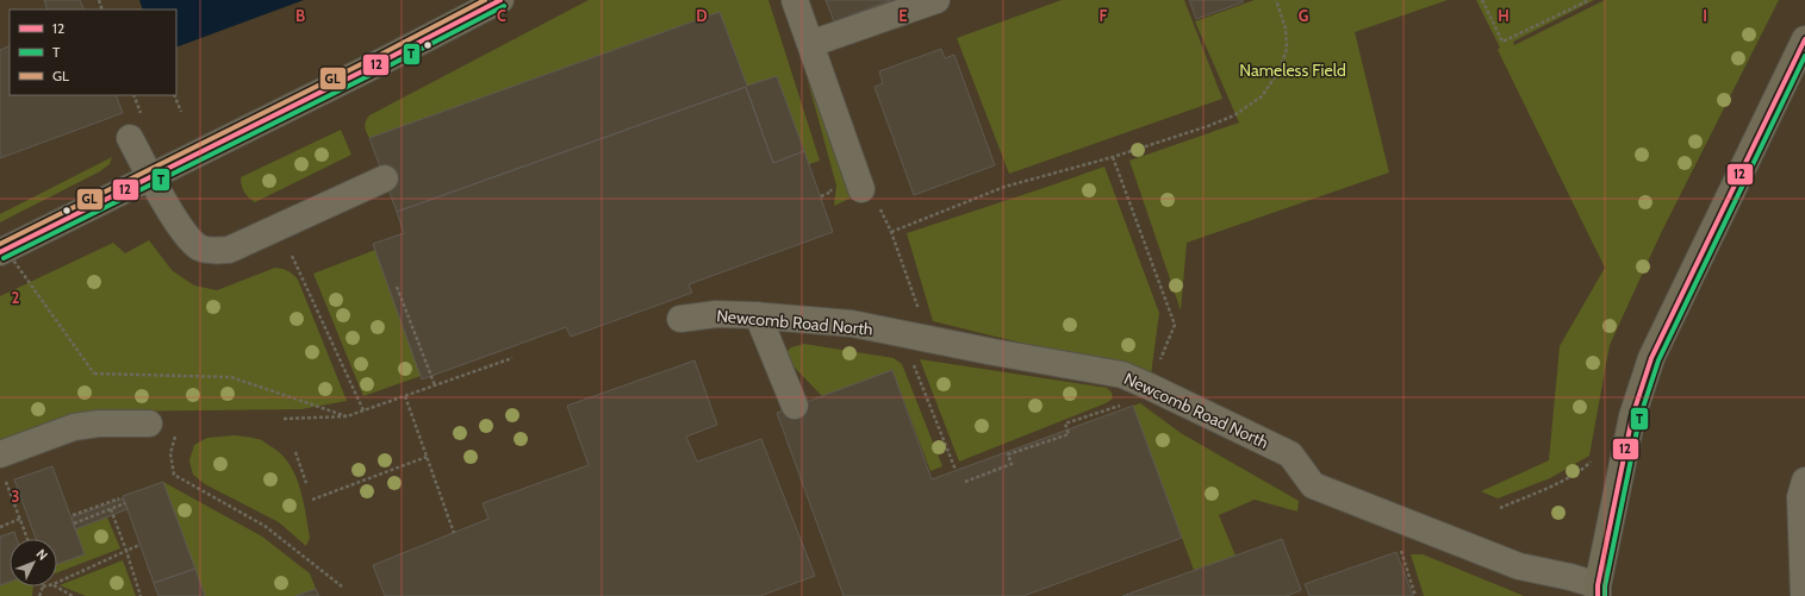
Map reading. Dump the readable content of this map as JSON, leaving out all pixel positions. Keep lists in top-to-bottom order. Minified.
{"streets":{"street":["Newcomb Road North"]},"parks":["Nameless Field"],"lines":["transit line 12","transit line GL","transit line T"],"legend":["12","T","GL"],"north":"top right","grid":{"columns":["B","C","D","E","F","G","H","I"],"rows":["2","3"]}}
